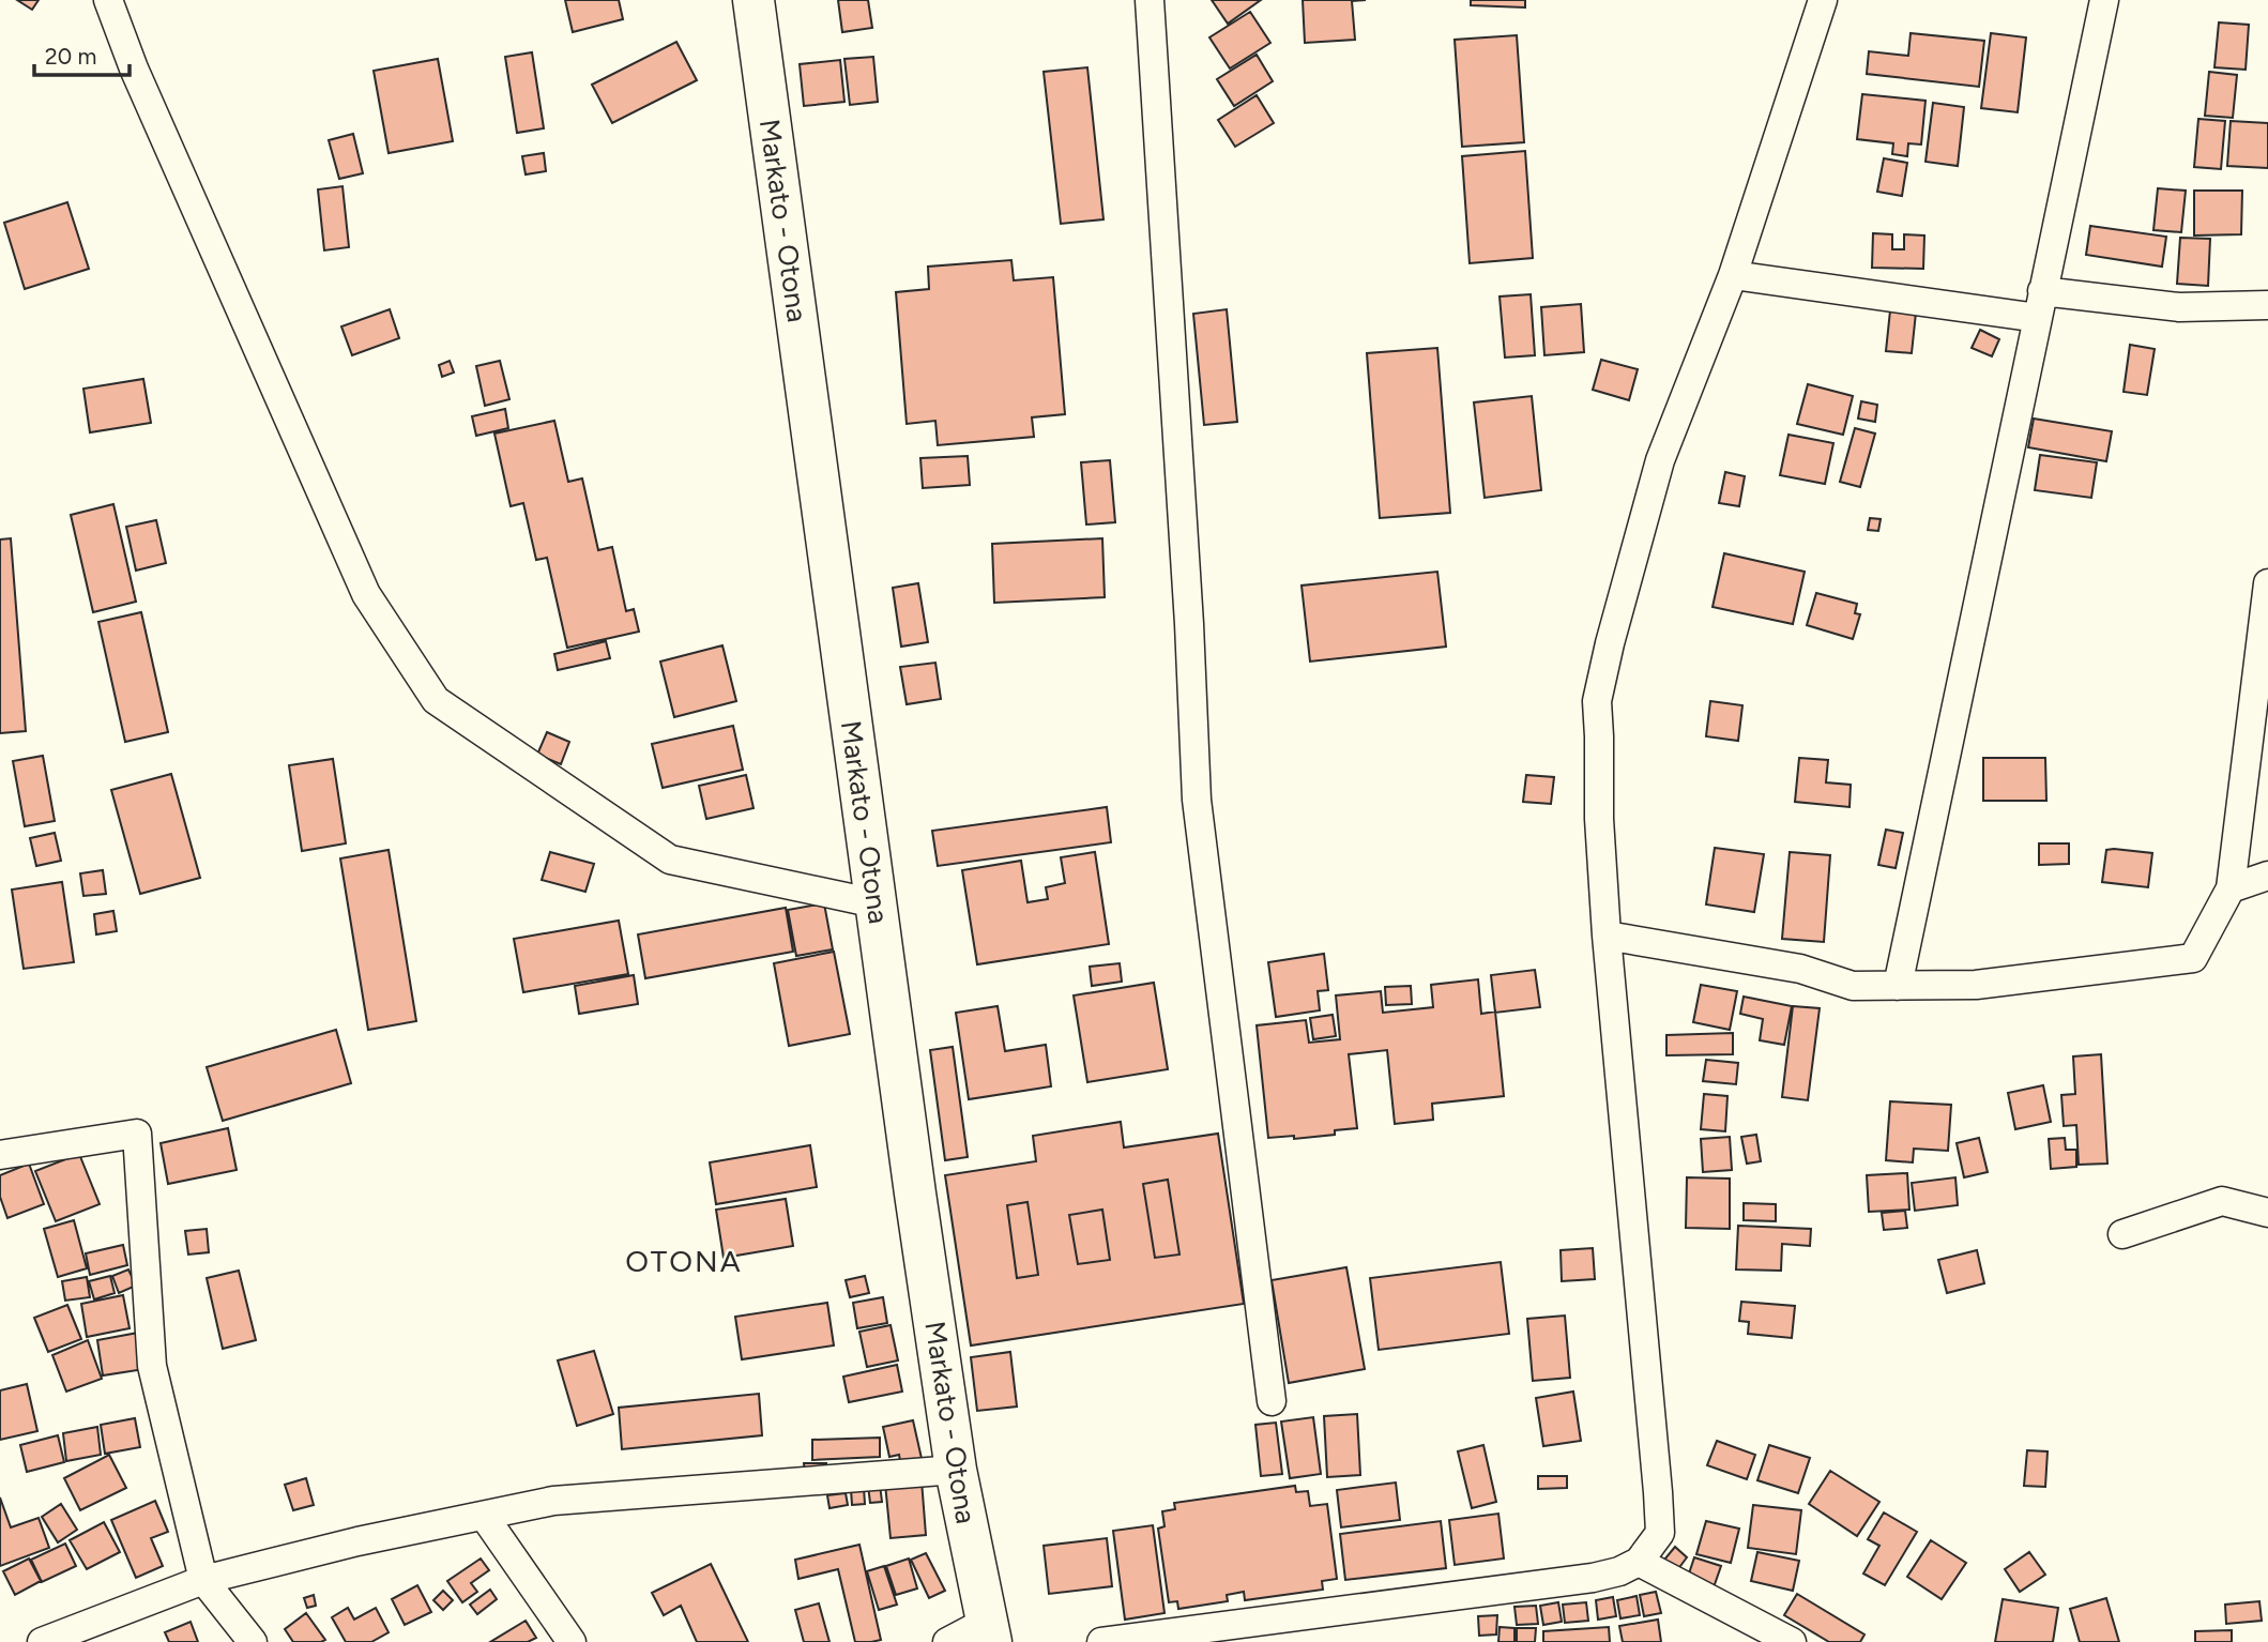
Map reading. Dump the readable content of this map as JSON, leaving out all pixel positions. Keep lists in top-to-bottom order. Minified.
{"streets":{"main road":["Markato - Otona"]},"districts":["OTONA"],"scale_bar":"20 m"}
